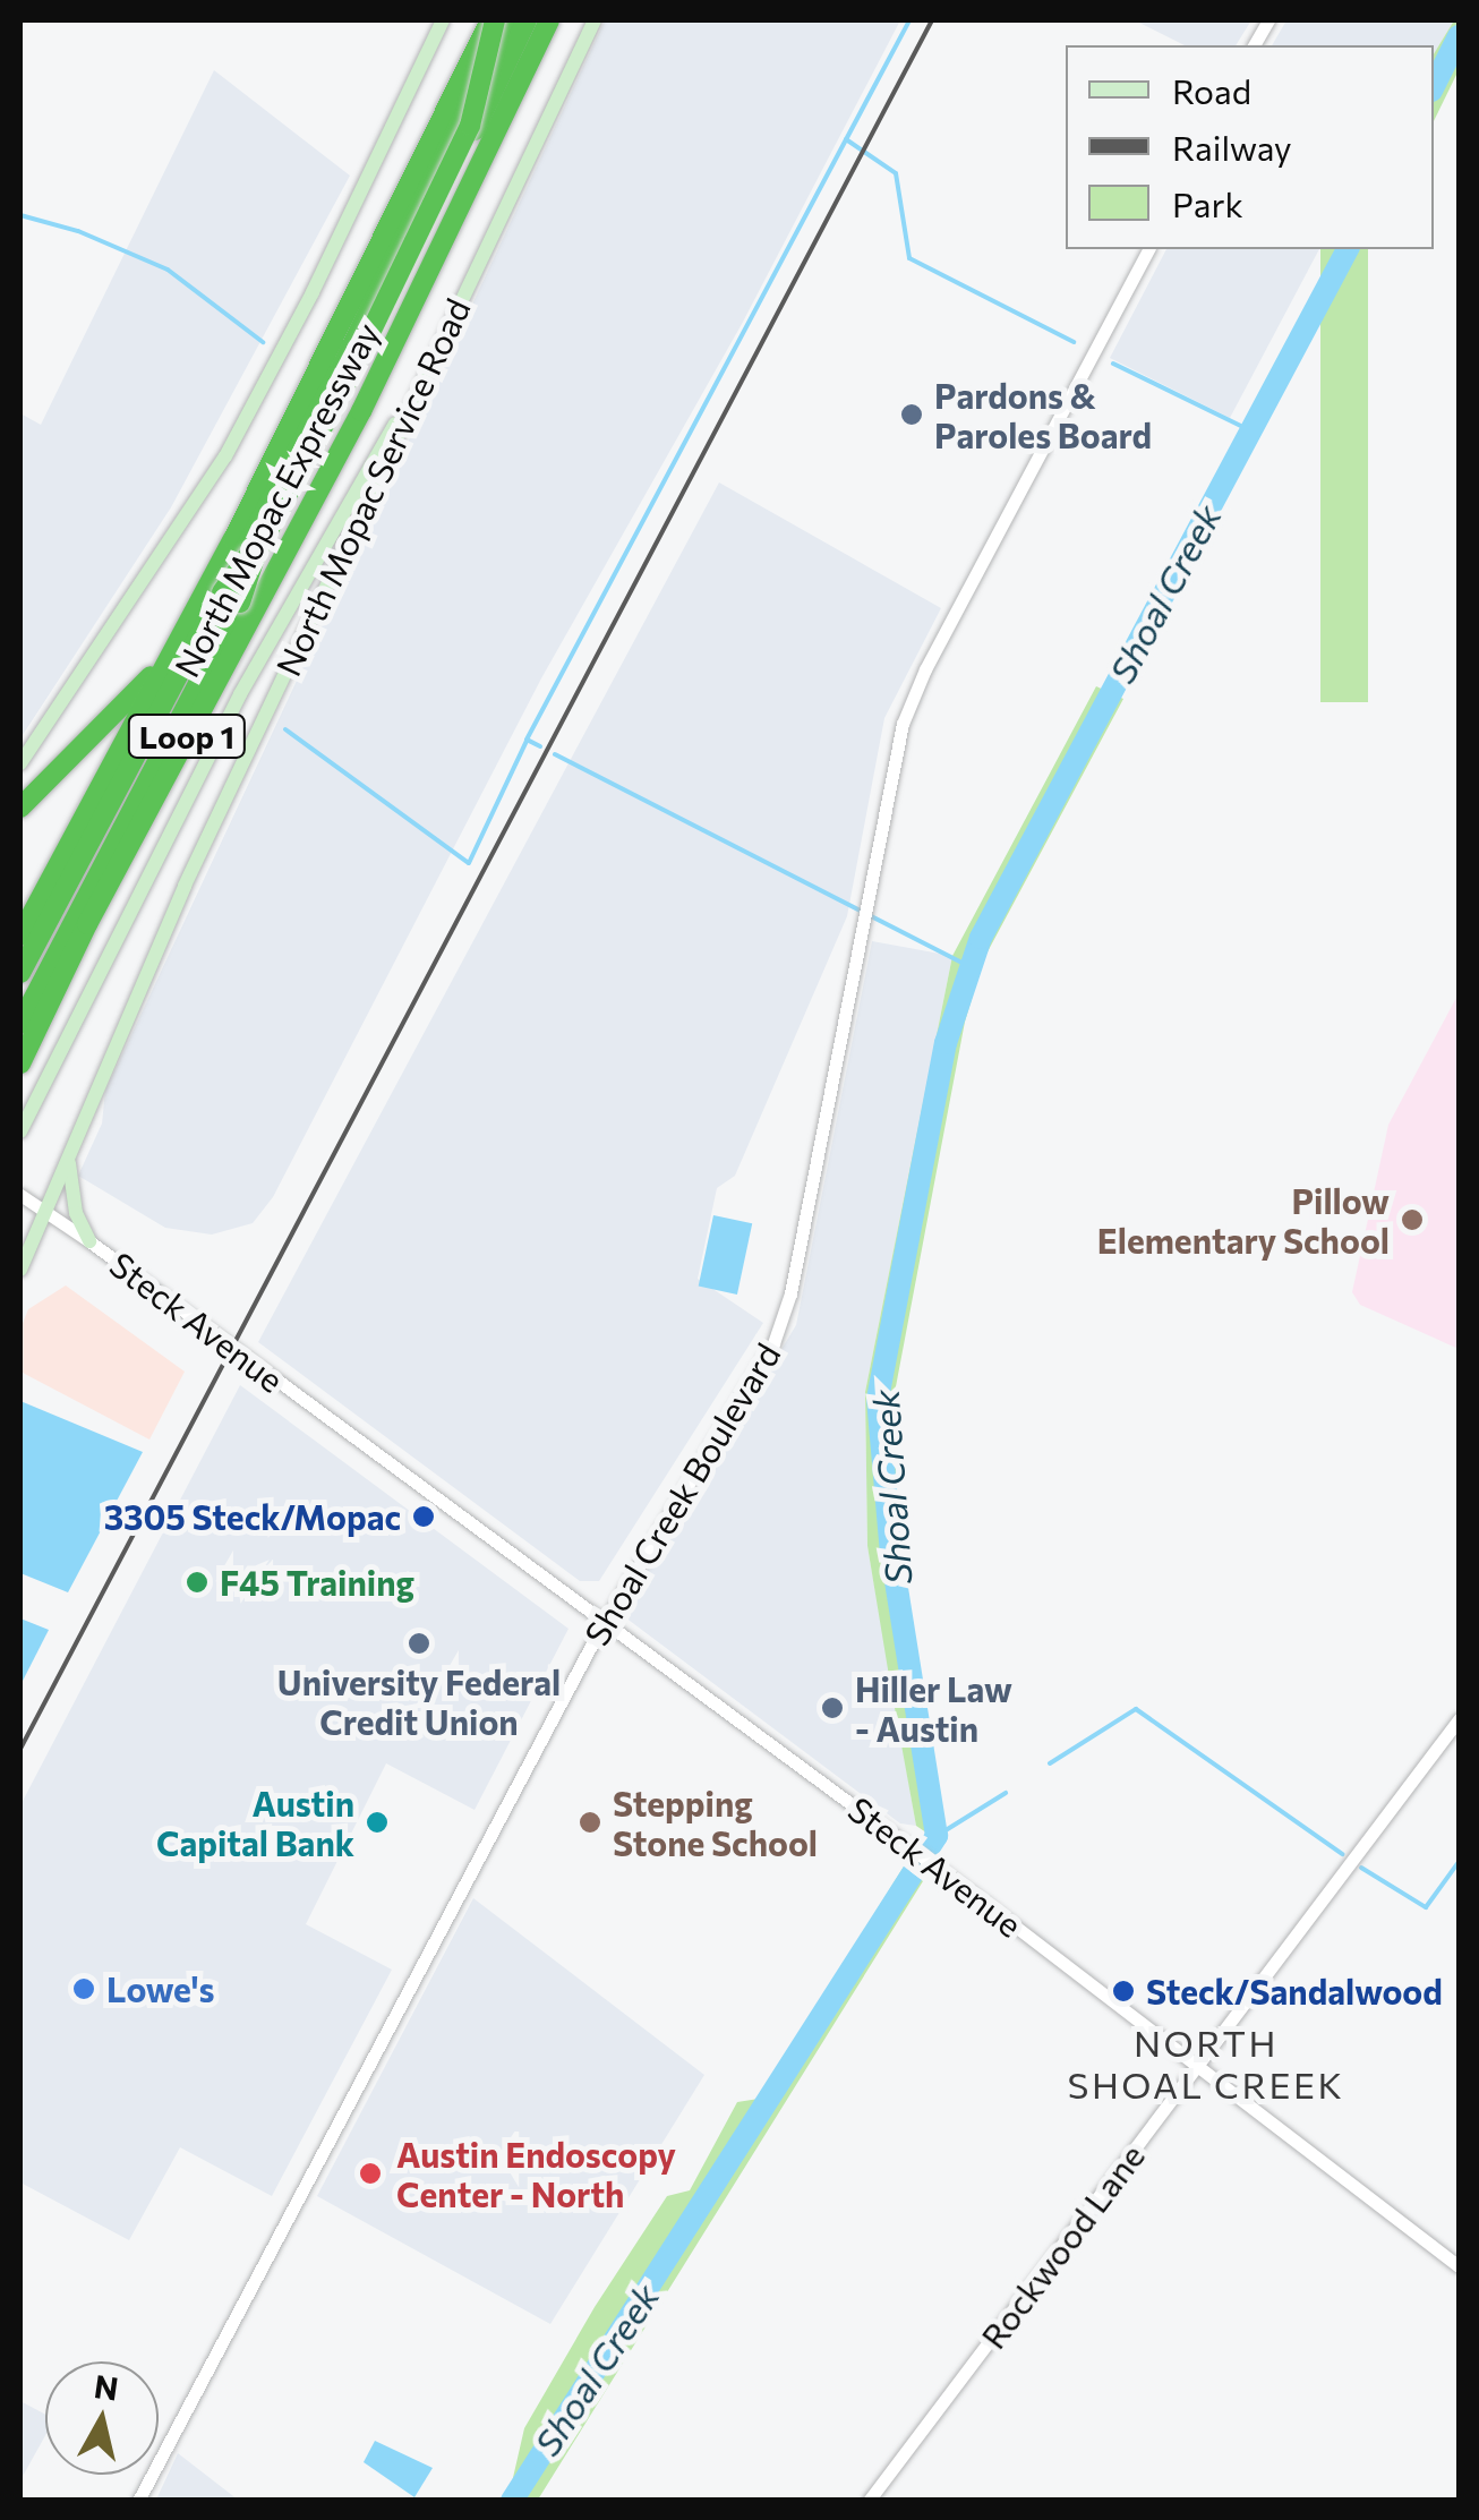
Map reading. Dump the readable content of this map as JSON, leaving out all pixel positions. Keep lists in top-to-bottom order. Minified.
{"streets":{"highway":["North Mopac Expressway","Loop 1"],"main road":["North Mopac Service Road"],"street":["Steck Avenue","Shoal Creek Boulevard","Rockwood Lane"]},"crossings":[["North Mopac Service Road","Steck Avenue"],["Steck Avenue","Shoal Creek Boulevard"],["Steck Avenue","Rockwood Lane"]],"districts":["NORTH SHOAL CREEK"],"water":["Shoal Creek"],"places":["Pardons & Paroles Board","Pillow Elementary School","3305 Steck/Mopac","F45 Training","University Federal Credit Union","Hiller Law - Austin","Austin Capital Bank","Stepping Stone School","Lowe's","Steck/Sandalwood","Austin Endoscopy Center - North"],"legend":["Road","Railway","Park"],"north":"top"}
